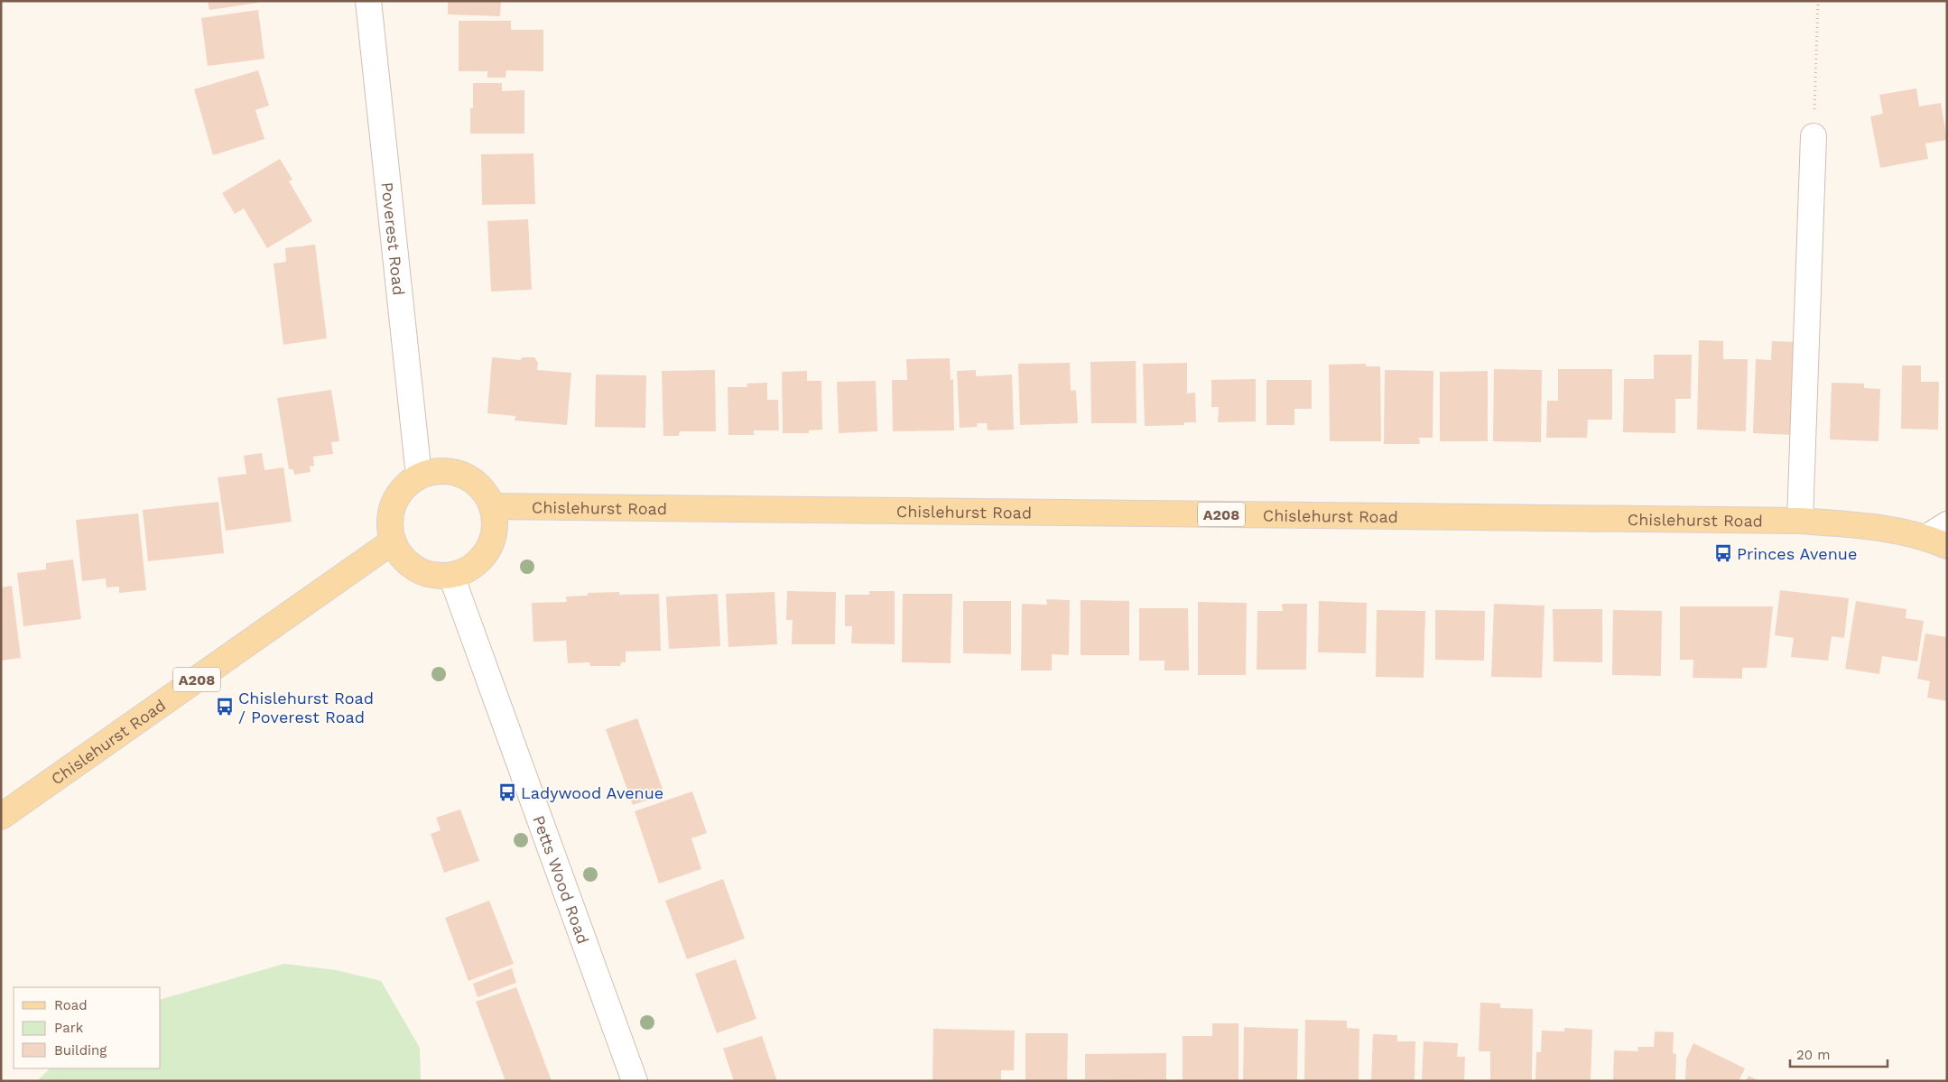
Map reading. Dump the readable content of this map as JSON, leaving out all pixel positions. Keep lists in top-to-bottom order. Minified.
{"streets":{"main road":["Chislehurst Road","A208"],"street":["Poverest Road","Petts Wood Road"]},"crossings":[["Poverest Road","Chislehurst Road"],["Poverest Road","Petts Wood Road"],["Chislehurst Road","Petts Wood Road"]],"places":{"bus stop":["Princes Avenue","Chislehurst Road / Poverest Road","Ladywood Avenue"]},"legend":["Road","Park","Building"],"scale_bar":"20 m"}
